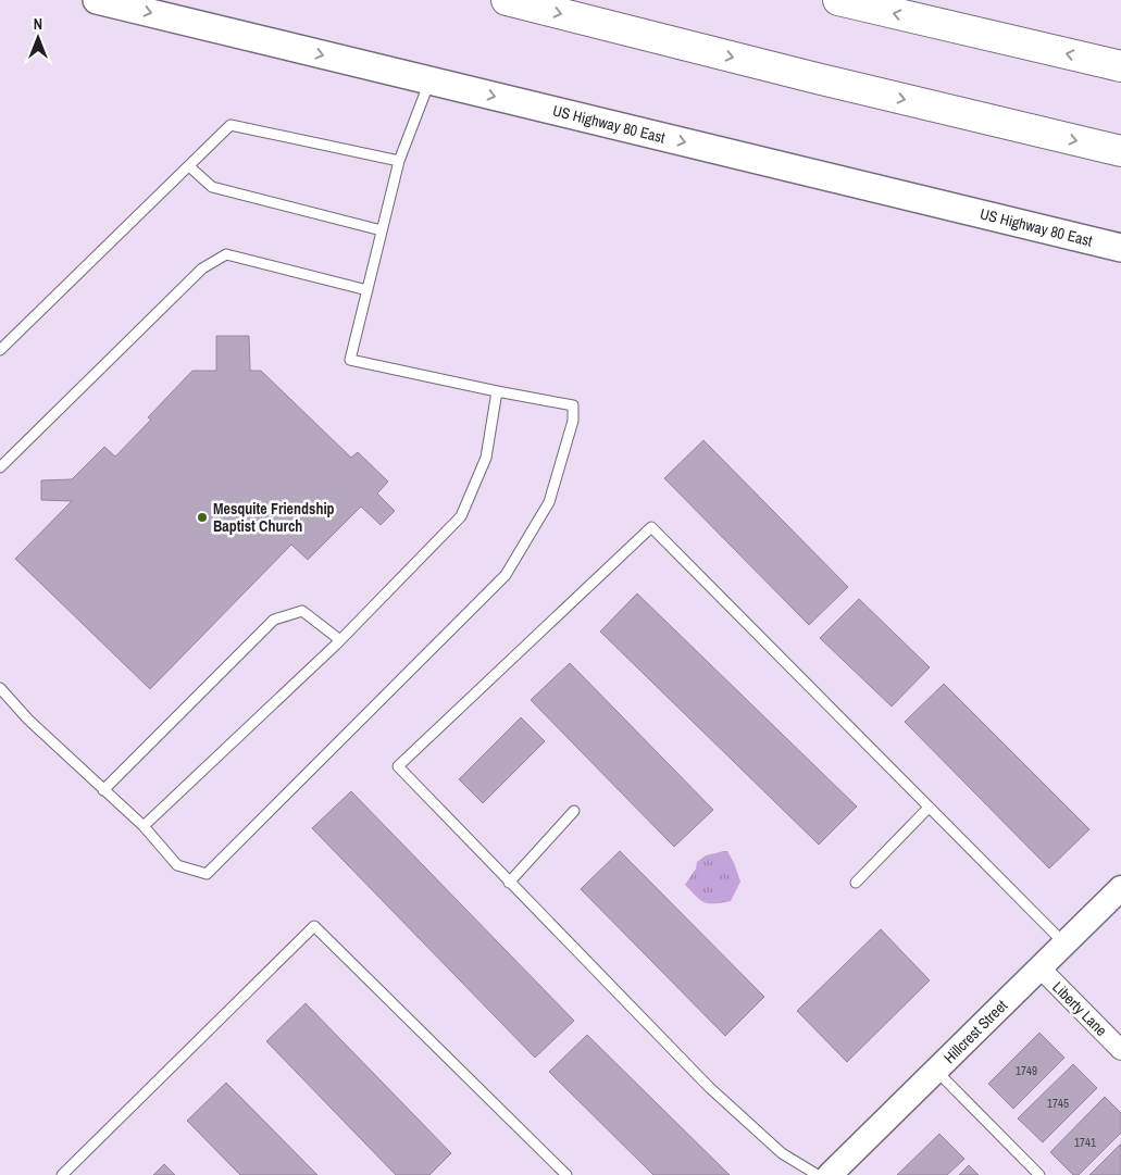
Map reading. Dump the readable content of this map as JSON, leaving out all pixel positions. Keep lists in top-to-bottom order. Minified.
{"streets":{"main road":["US Highway 80 East"],"street":["Liberty Lane","Hillcrest Street"]},"crossings":[["Liberty Lane","Hillcrest Street"]],"one_way":["US Highway 80 East"],"places":["Mesquite Friendship Baptist Church"],"house_numbers":["1749","1745","1741"],"north":"top"}
